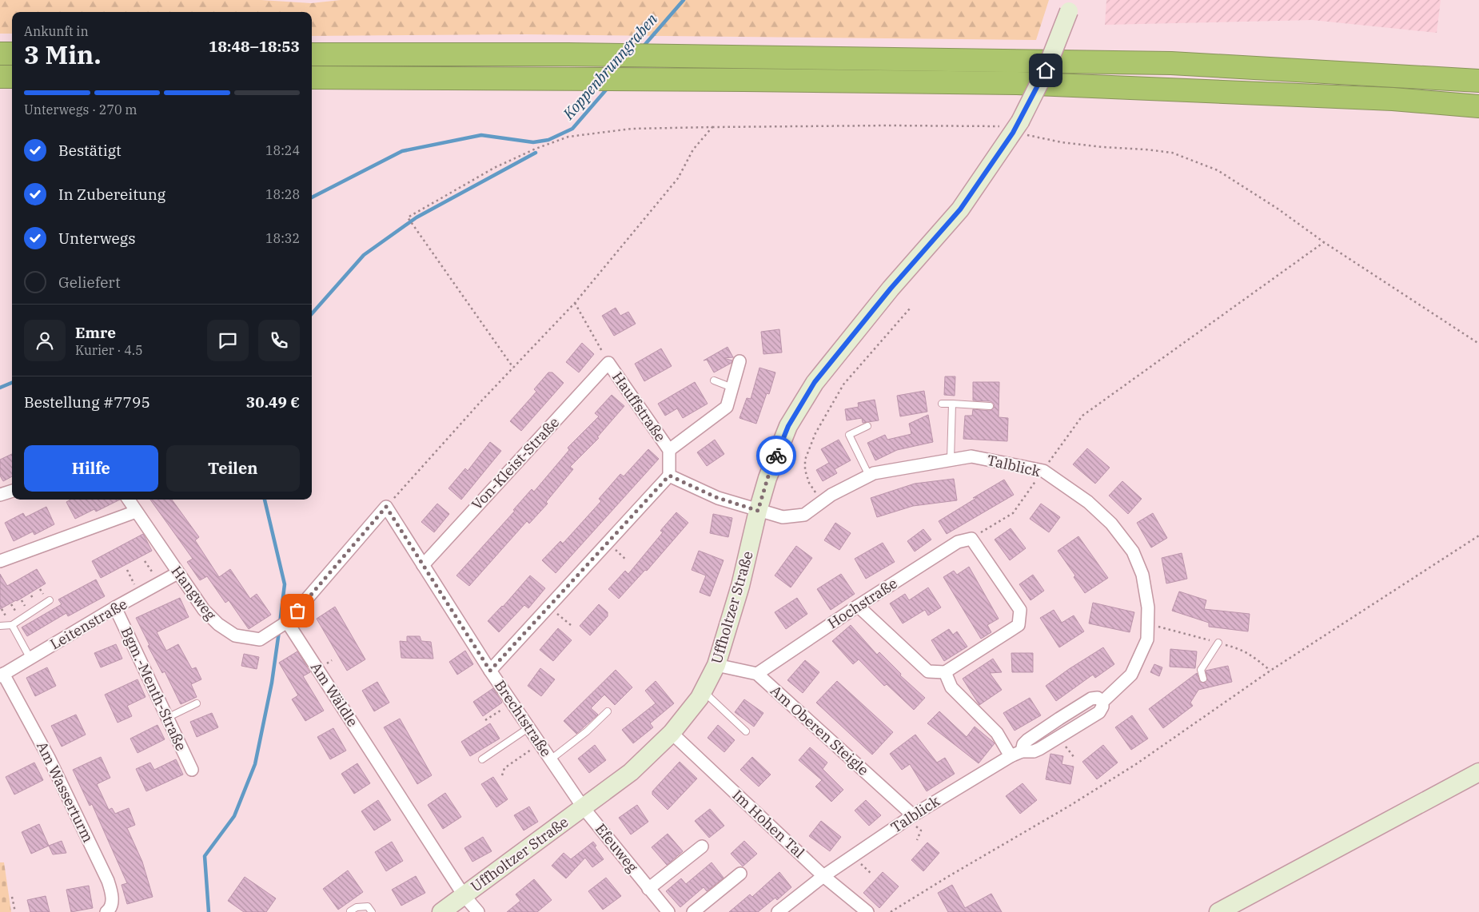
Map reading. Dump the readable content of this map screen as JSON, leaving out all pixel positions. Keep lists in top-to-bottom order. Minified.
{"streets":{"street":["Hauffstraße","Von-Kleist-Straße","Talblick","Hangweg","Hochstraße","Uffholtzer Straße","Leitenstraße","Bgm.-Menth-Straße","Am Wäldle","Brechtstraße","Am Oberen Steigle","Am Wasserturm","Im Hohen Tal","Efeuweg"]},"crossings":[["Hauffstraße","Von-Kleist-Straße"],["Von-Kleist-Straße","Brechtstraße"],["Talblick","Uffholtzer Straße"],["Talblick","Am Oberen Steigle"],["Talblick","Im Hohen Tal"],["Hangweg","Leitenstraße"],["Hangweg","Am Wäldle"],["Hochstraße","Am Oberen Steigle"],["Uffholtzer Straße","Am Wäldle"],["Uffholtzer Straße","Brechtstraße"],["Uffholtzer Straße","Im Hohen Tal"],["Uffholtzer Straße","Efeuweg"],["Leitenstraße","Bgm.-Menth-Straße"],["Leitenstraße","Am Wasserturm"],["Brechtstraße","Efeuweg"]],"water":["Koppenbrunngraben"],"page":{"heading":["3 Min.","Ankunft in","18:48–18:53"],"panel":["Emre","Kurier · 4.5","Bestellung #7795","30.49 €"],"bar":"Unterwegs · 270 m","list":[["Bestätigt","18:24"],["In Zubereitung","18:28"],["Unterwegs","18:32"],"Geliefert"],"buttons":["Hilfe","Teilen"]}}
